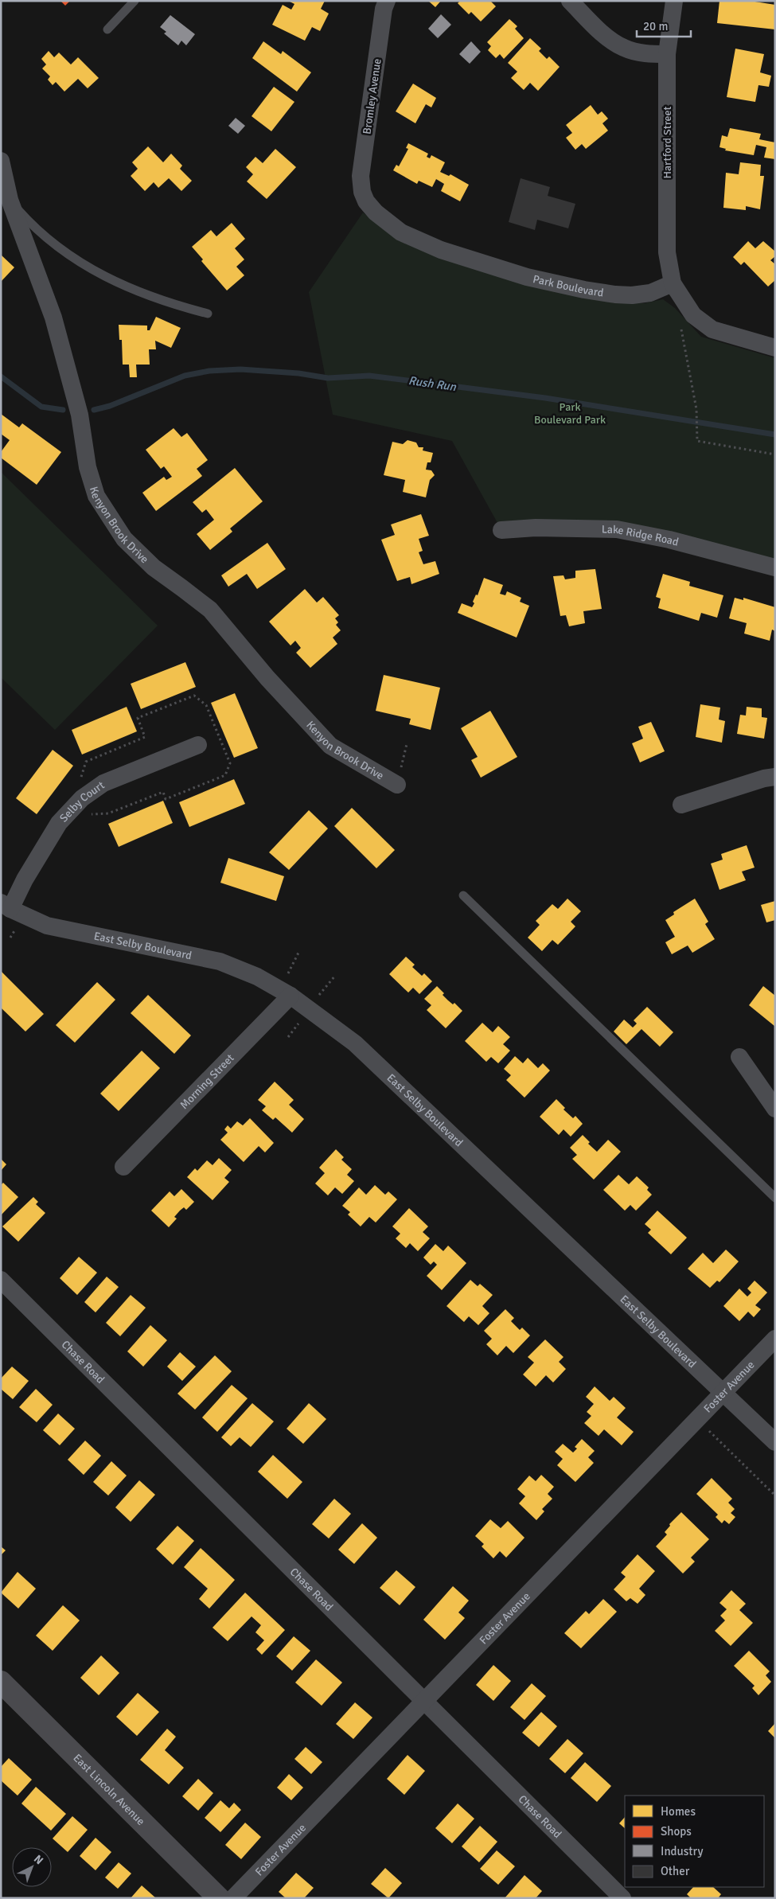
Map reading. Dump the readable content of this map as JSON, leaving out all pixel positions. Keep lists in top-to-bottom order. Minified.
{"streets":{"main road":["East Lincoln Avenue"],"street":["Bromley Avenue","Hartford Street","Park Boulevard","Kenyon Brook Drive","Lake Ridge Road","Selby Court","East Selby Boulevard","Morning Street","Chase Road","Foster Avenue"]},"crossings":[["Bromley Avenue","Park Boulevard"],["Hartford Street","Park Boulevard"],["Selby Court","East Selby Boulevard"],["East Selby Boulevard","Morning Street"],["East Selby Boulevard","Foster Avenue"],["Chase Road","Foster Avenue"]],"water":["Rush Run"],"parks":["Park Boulevard Park"],"legend":["Homes","Shops","Industry","Other"],"scale_bar":"20 m","north":"top right"}
